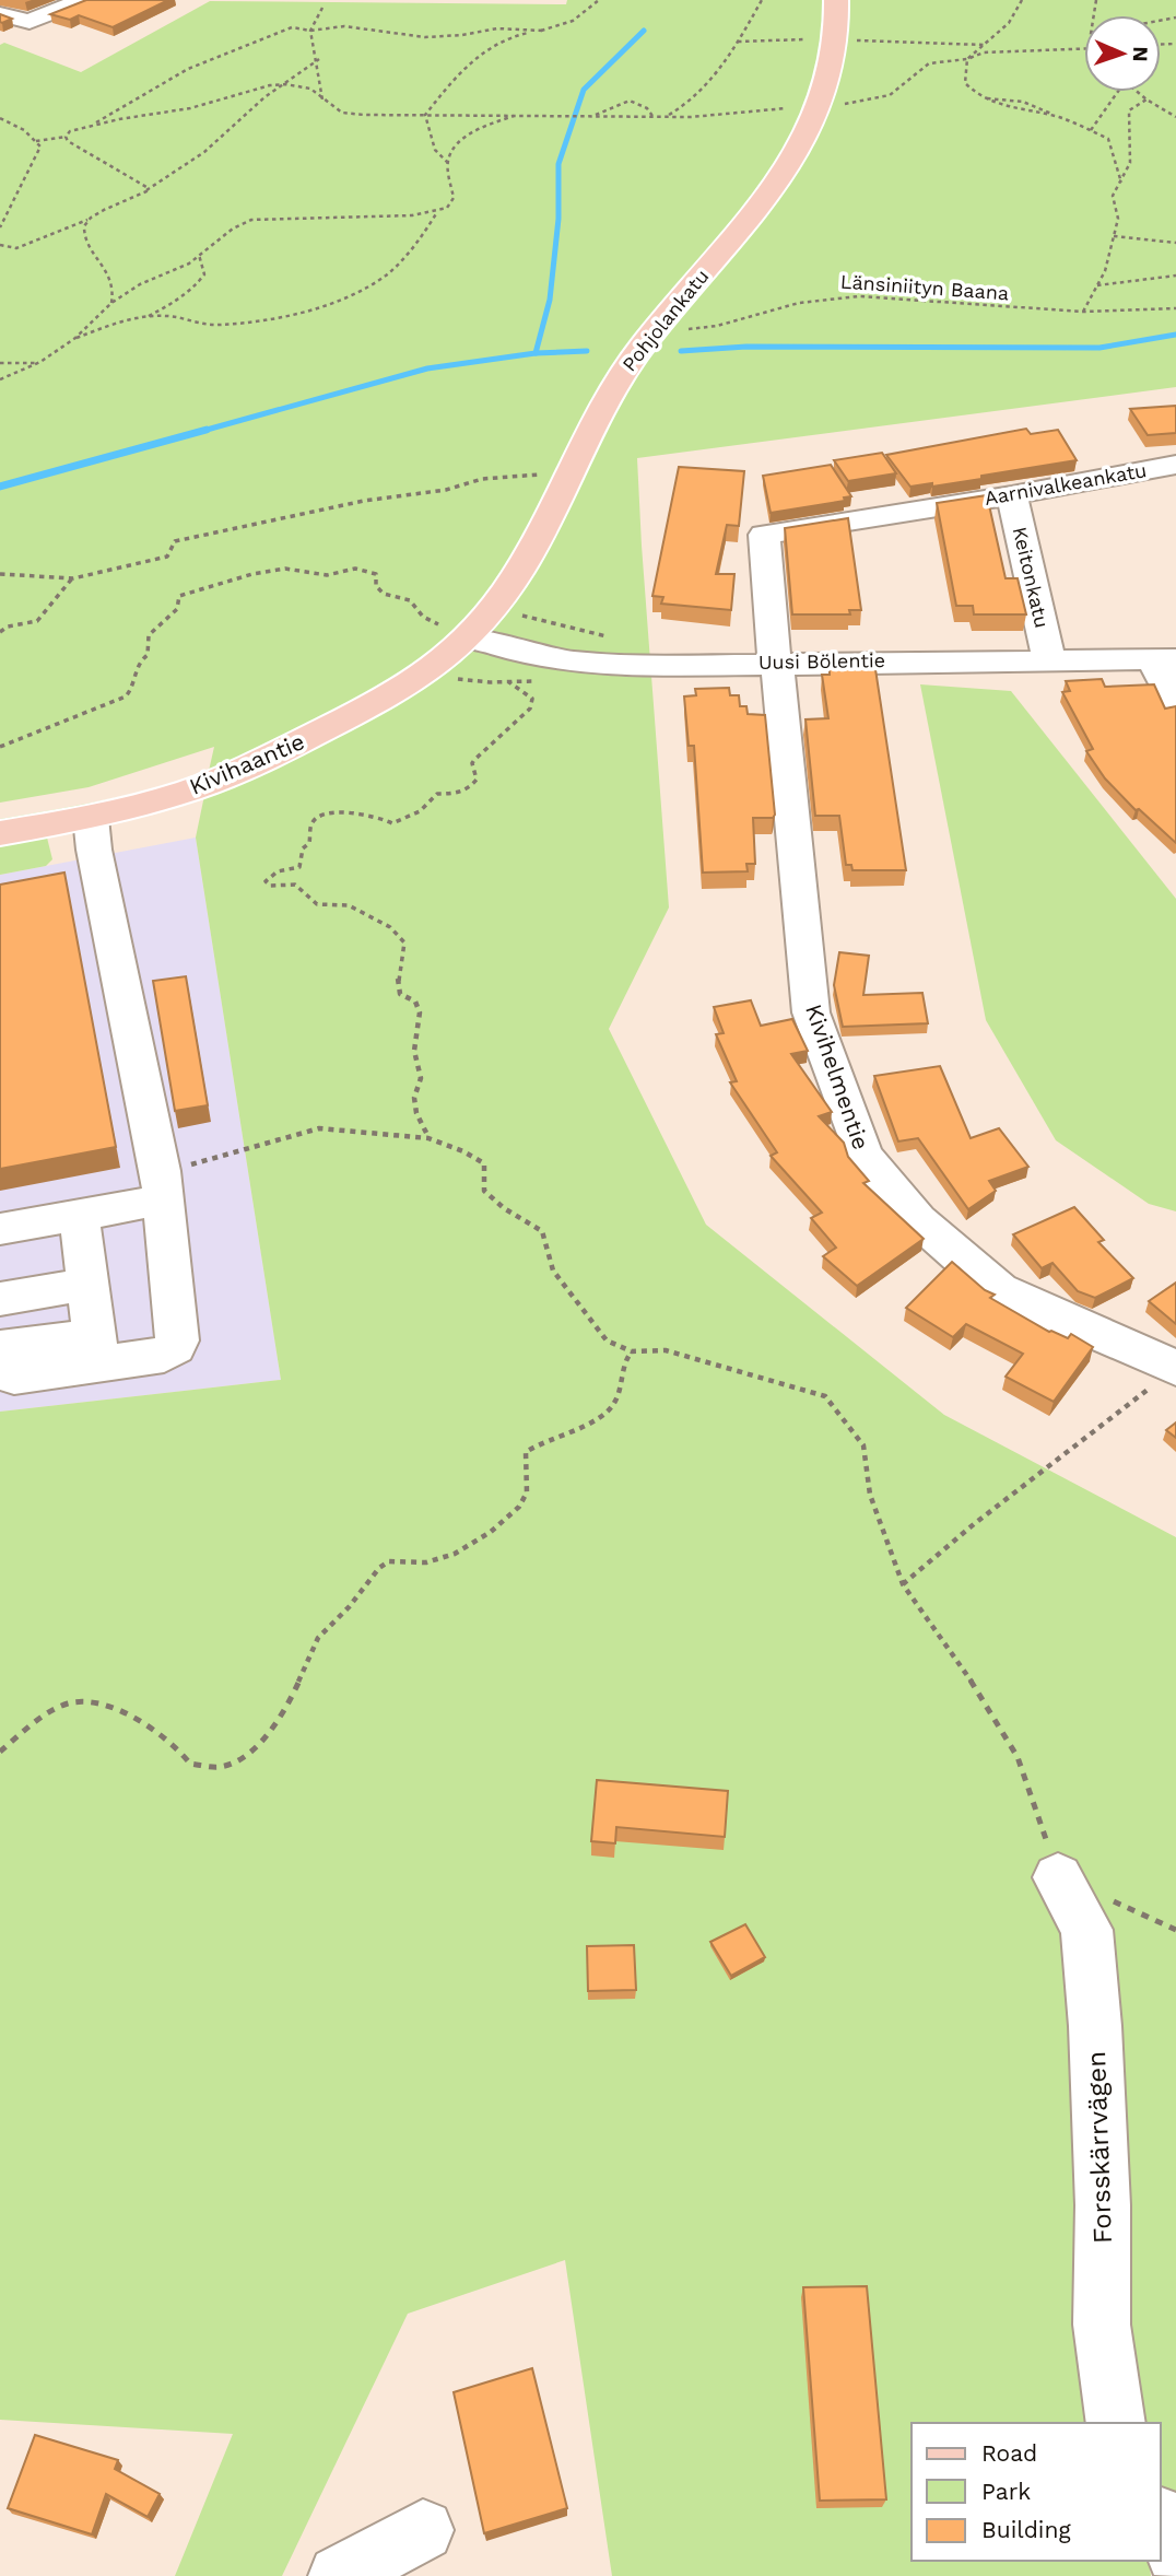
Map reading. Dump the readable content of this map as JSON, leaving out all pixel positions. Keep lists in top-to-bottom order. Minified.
{"streets":{"main road":["Pohjolankatu","Kivihaantie"],"street":["Aarnivalkeankatu","Keitonkatu","Uusi Bölentie","Kivihelmentie","Forsskärrvägen"],"path":["Länsiniityn Baana"]},"crossings":[["Länsiniityn Baana","Pohjolankatu"],["Pohjolankatu","Uusi Bölentie"],["Pohjolankatu","Kivihaantie"],["Aarnivalkeankatu","Keitonkatu"],["Aarnivalkeankatu","Uusi Bölentie"],["Aarnivalkeankatu","Kivihelmentie"],["Keitonkatu","Uusi Bölentie"],["Uusi Bölentie","Kivihaantie"],["Uusi Bölentie","Kivihelmentie"]],"legend":["Road","Park","Building"],"north":"right"}
